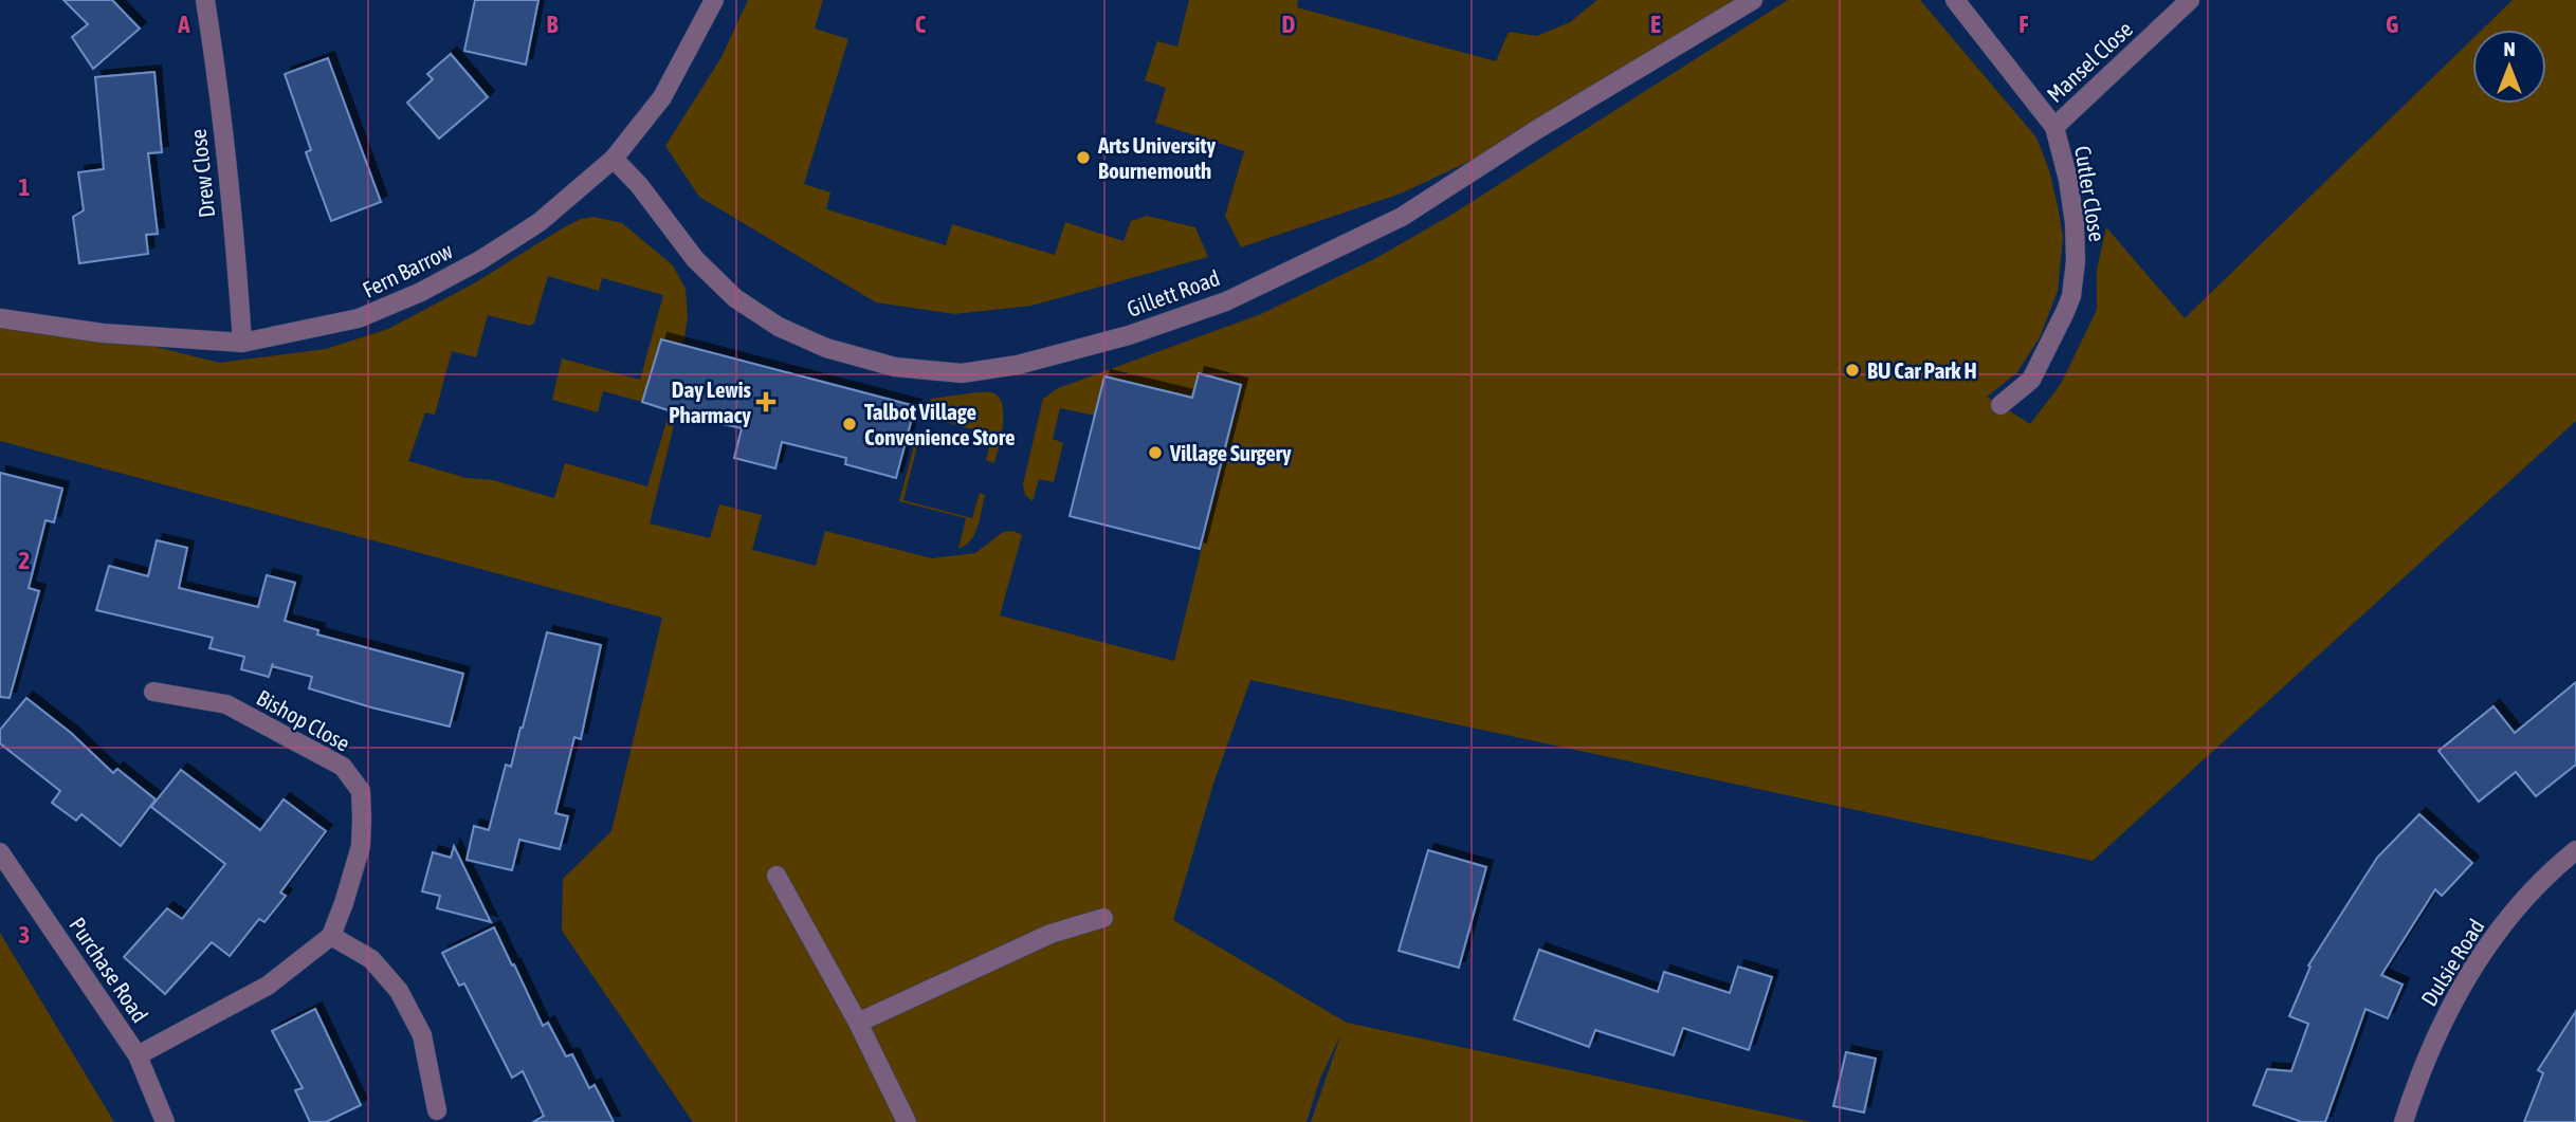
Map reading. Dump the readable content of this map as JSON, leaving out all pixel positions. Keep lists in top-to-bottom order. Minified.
{"streets":{"street":["Mansel Close","Drew Close","Cutler Close","Fern Barrow","Gillett Road","Bishop Close","Dulsie Road","Purchase Road"]},"crossings":[["Mansel Close","Cutler Close"],["Drew Close","Fern Barrow"],["Fern Barrow","Gillett Road"]],"places":{"other":["Arts University Bournemouth","BU Car Park H","Talbot Village Convenience Store","Village Surgery"],"health":["Day Lewis Pharmacy"]},"north":"top","grid":{"columns":["A","B","C","D","E","F","G"],"rows":["1","2","3"]}}
